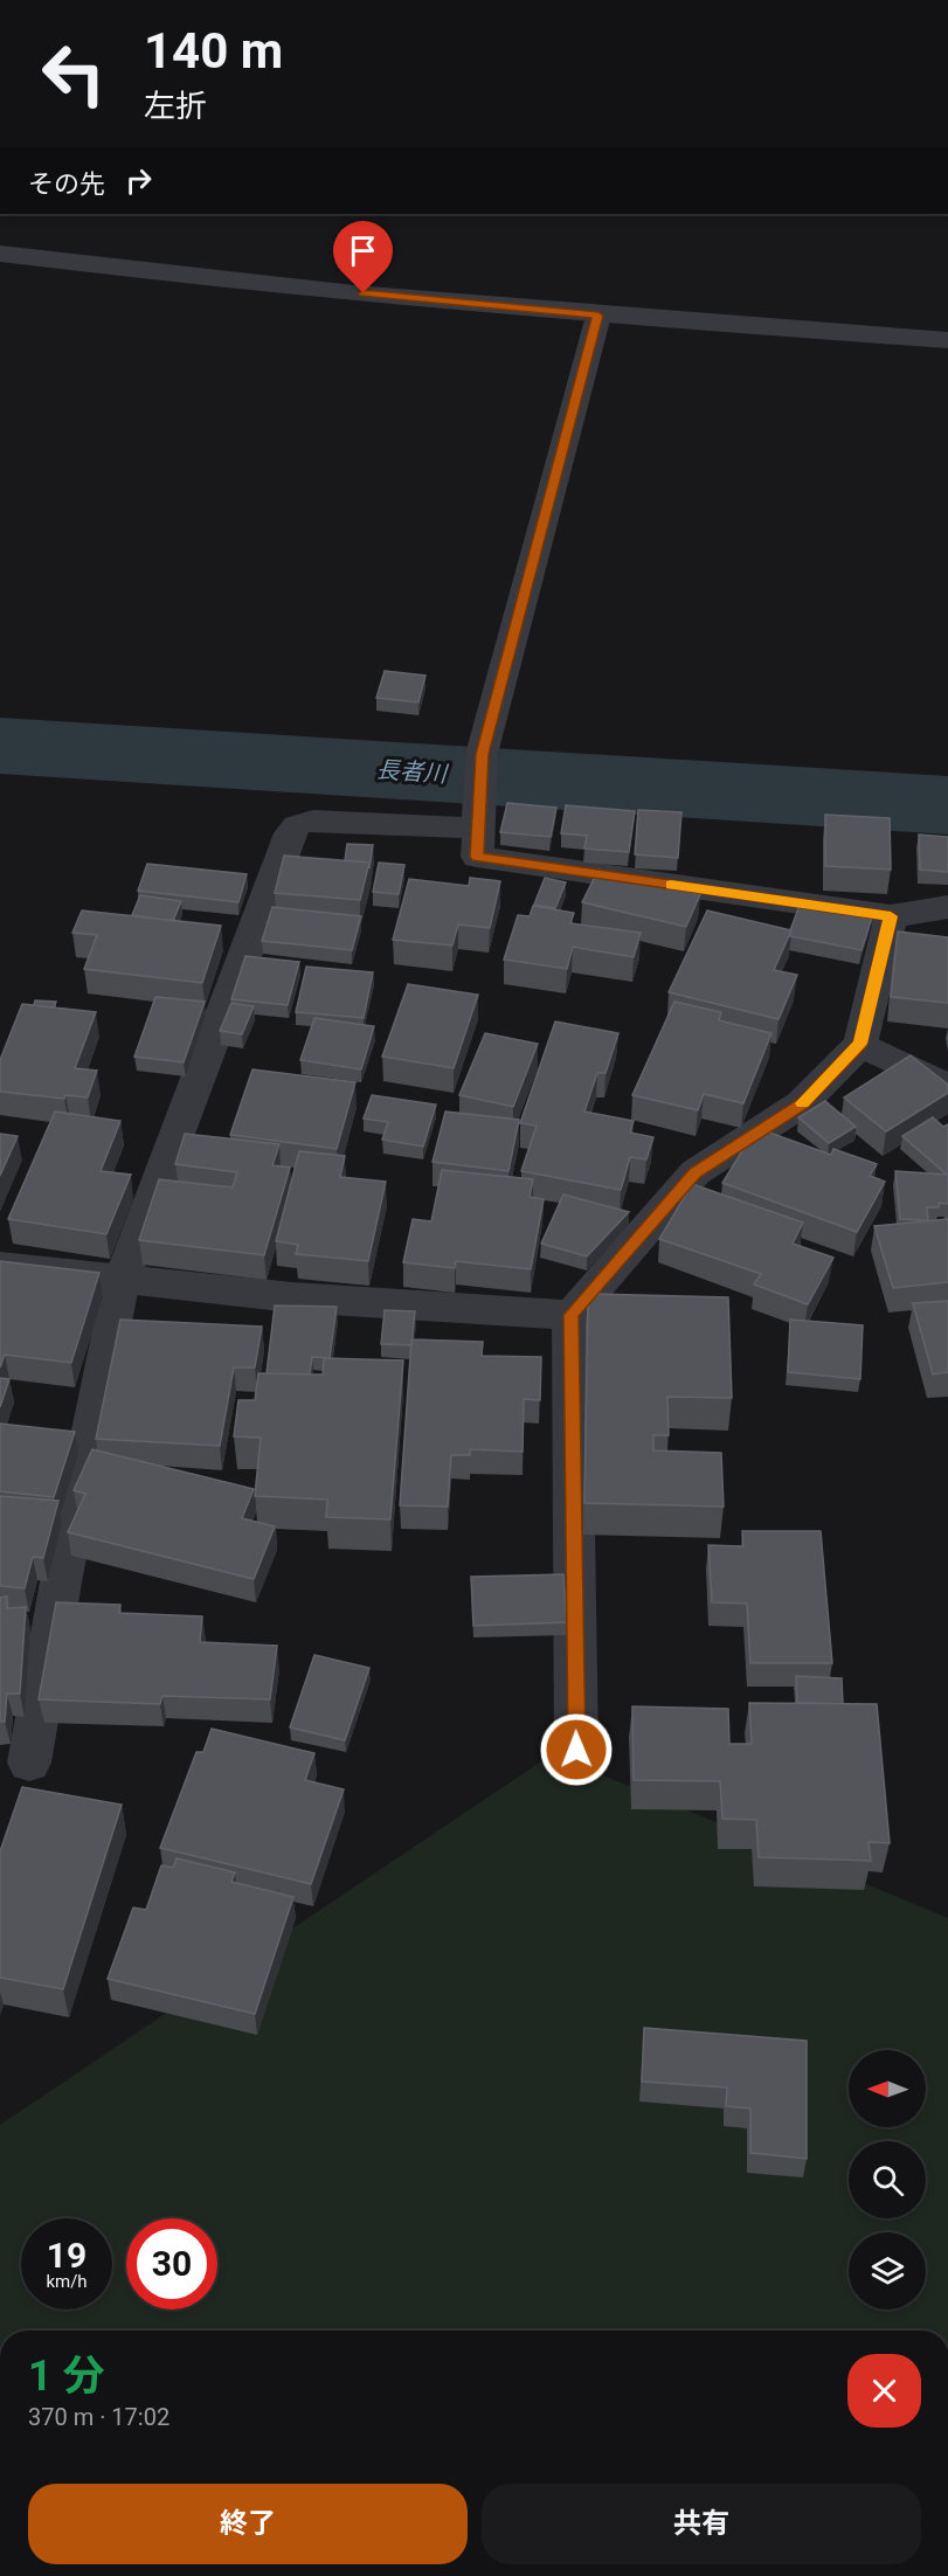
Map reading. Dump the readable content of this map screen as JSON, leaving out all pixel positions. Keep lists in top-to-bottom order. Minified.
{"water":["長者川"],"north":"left","page":{"turn":["140 m","左折"],"then":"その先","speed":"19 km/h","limit":"30","heading":["1 分","370 m · 17:02"],"buttons":["終了","共有"]}}
